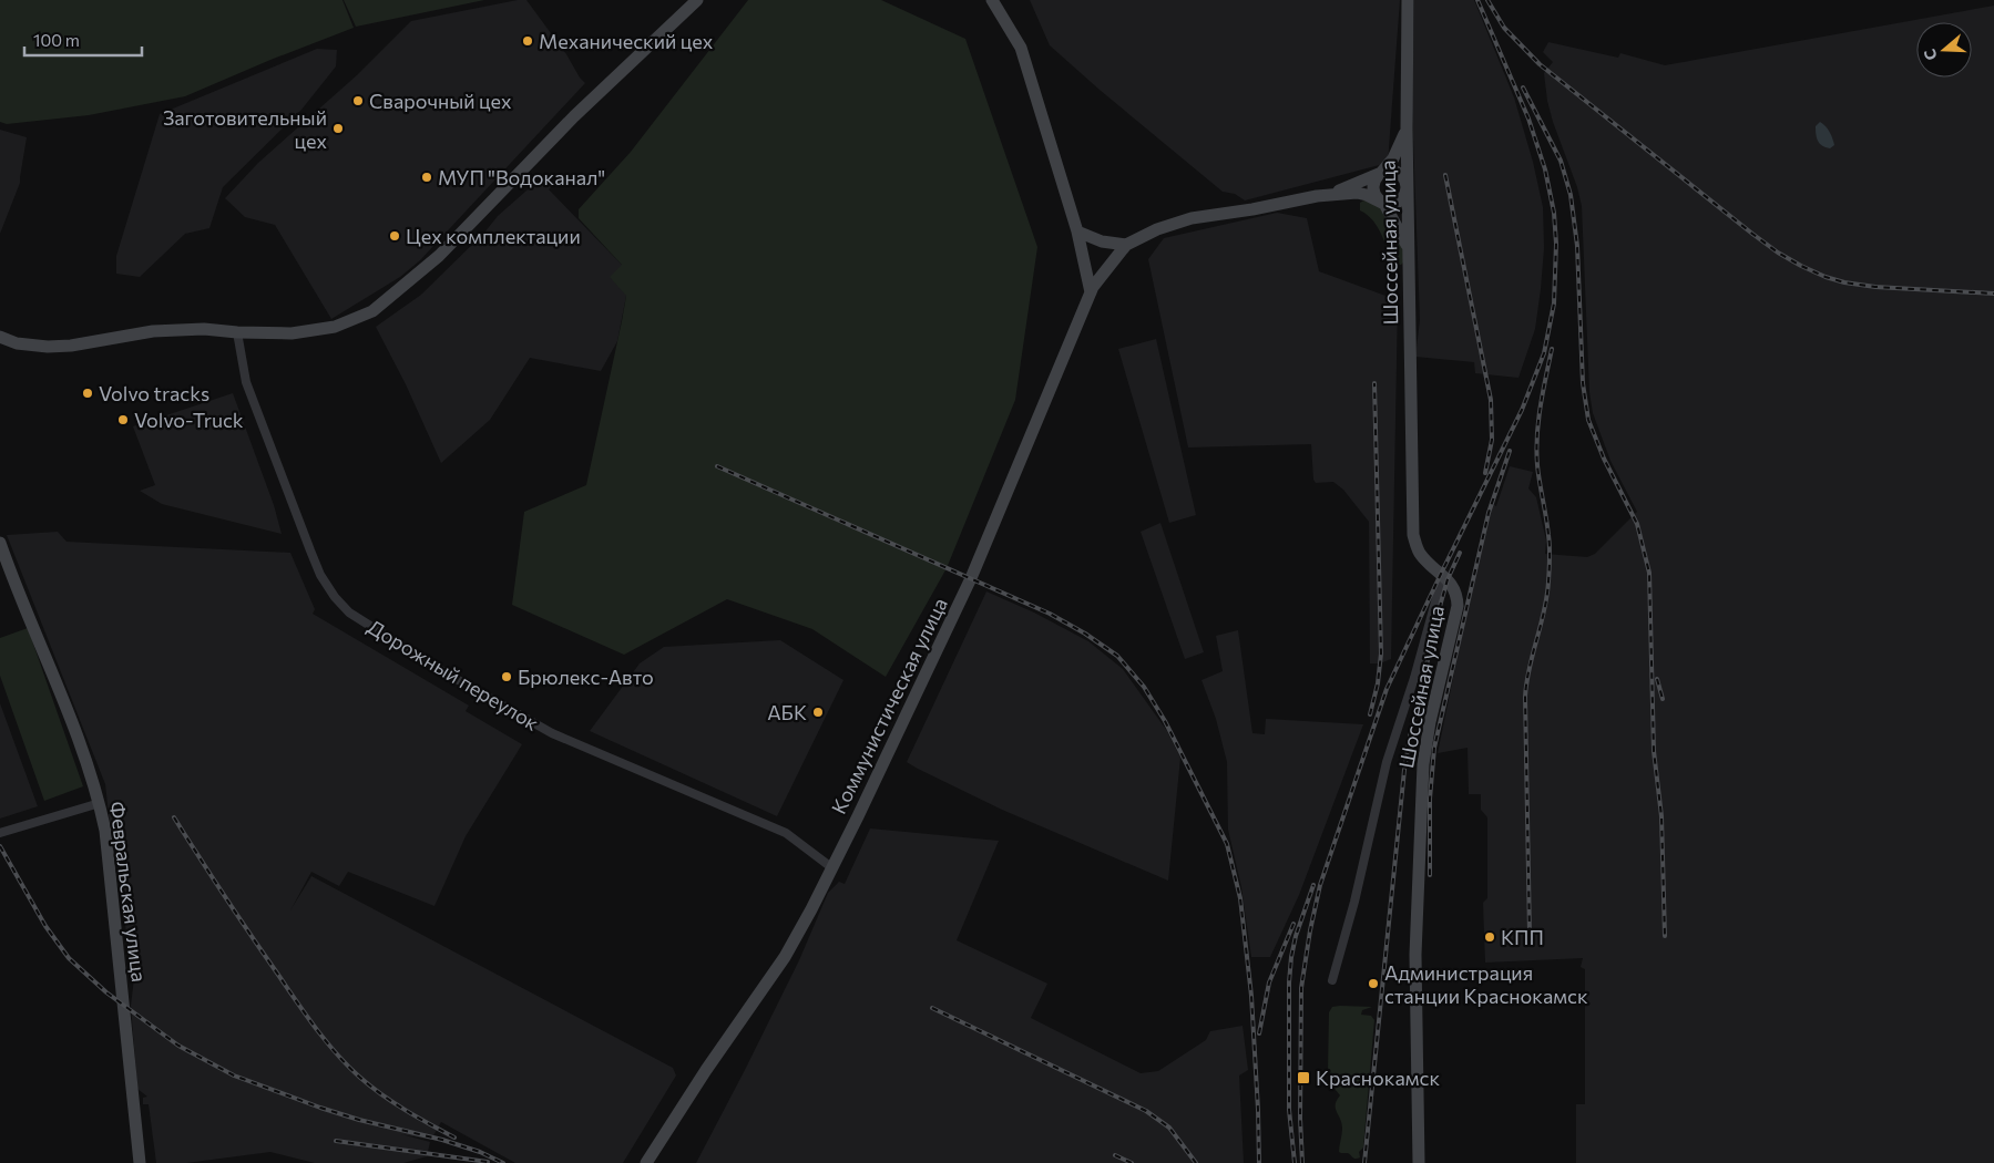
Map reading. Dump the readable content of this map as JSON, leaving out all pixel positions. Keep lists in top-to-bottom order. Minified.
{"streets":{"main road":["Шоссейная улица","Коммунистическая улица","Февральская улица"],"street":["Дорожный переулок"]},"crossings":[["Дорожный переулок","Коммунистическая улица"]],"places":{"other":["Механический цех","Сварочный цех","Заготовительный цех","МУП \"Водоканал\"","Цех комплектации","Volvo tracks","Volvo-Truck","Брюлекс-Авто","АБК","КПП","Администрация станции Краснокамск"],"transit":["Краснокамск"]},"scale_bar":"100 m","north":"left"}
